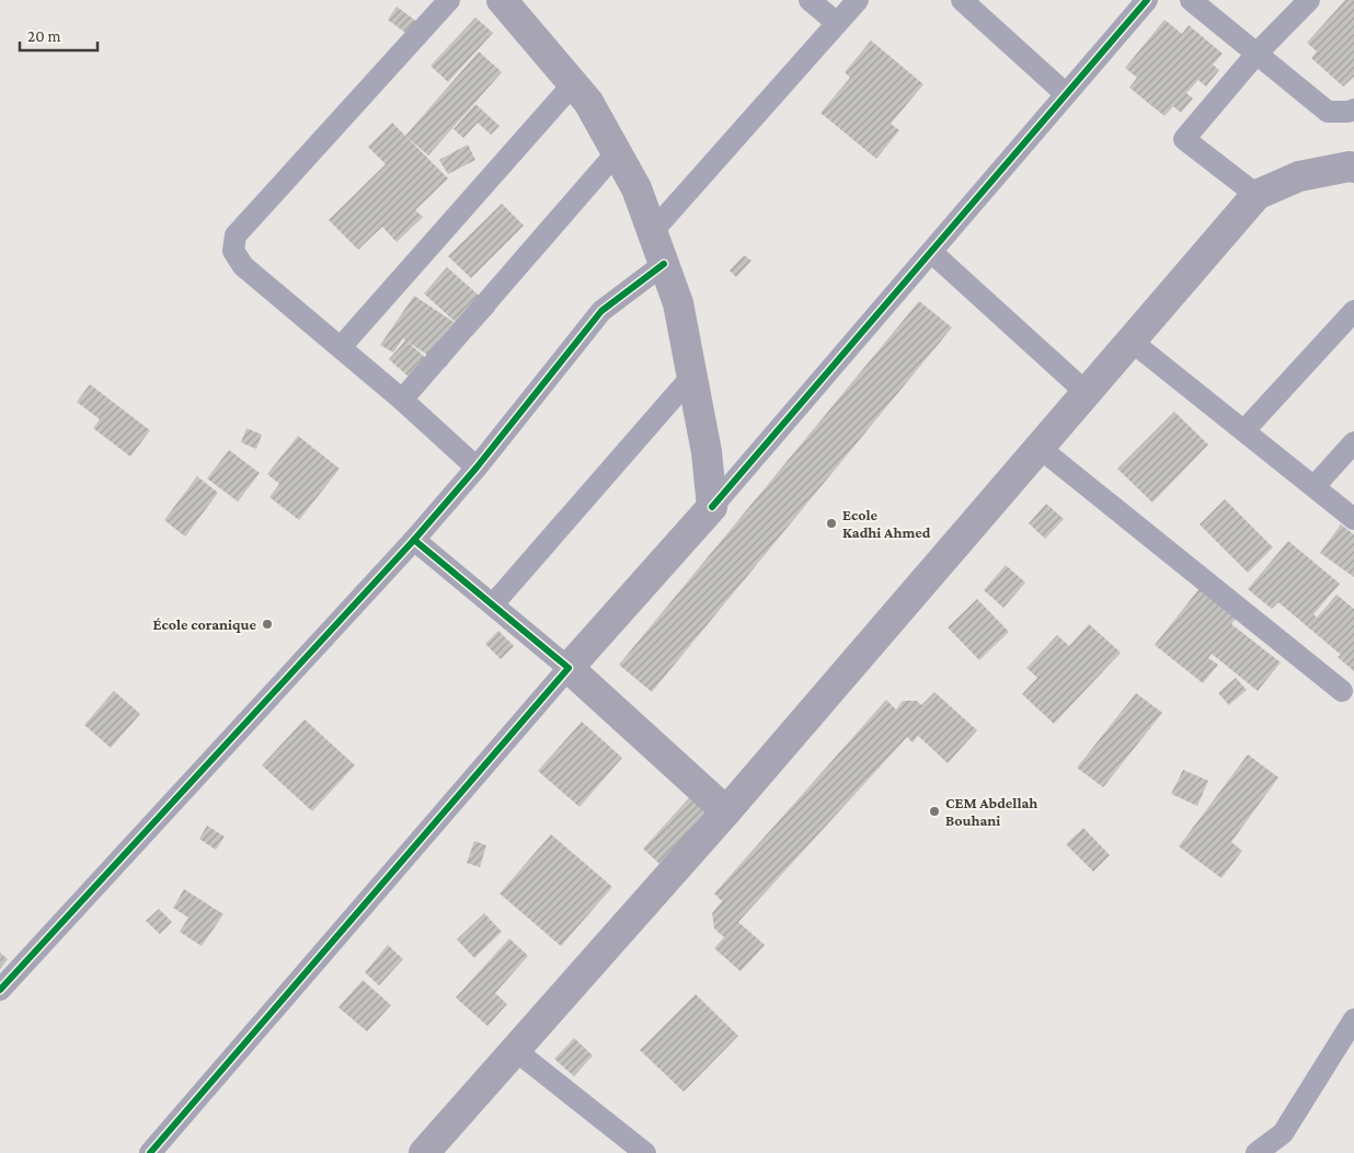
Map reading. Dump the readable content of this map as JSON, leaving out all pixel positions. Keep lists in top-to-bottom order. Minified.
{"places":["Ecole Kadhi Ahmed","École coranique","CEM Abdellah Bouhani"],"scale_bar":"20 m"}
